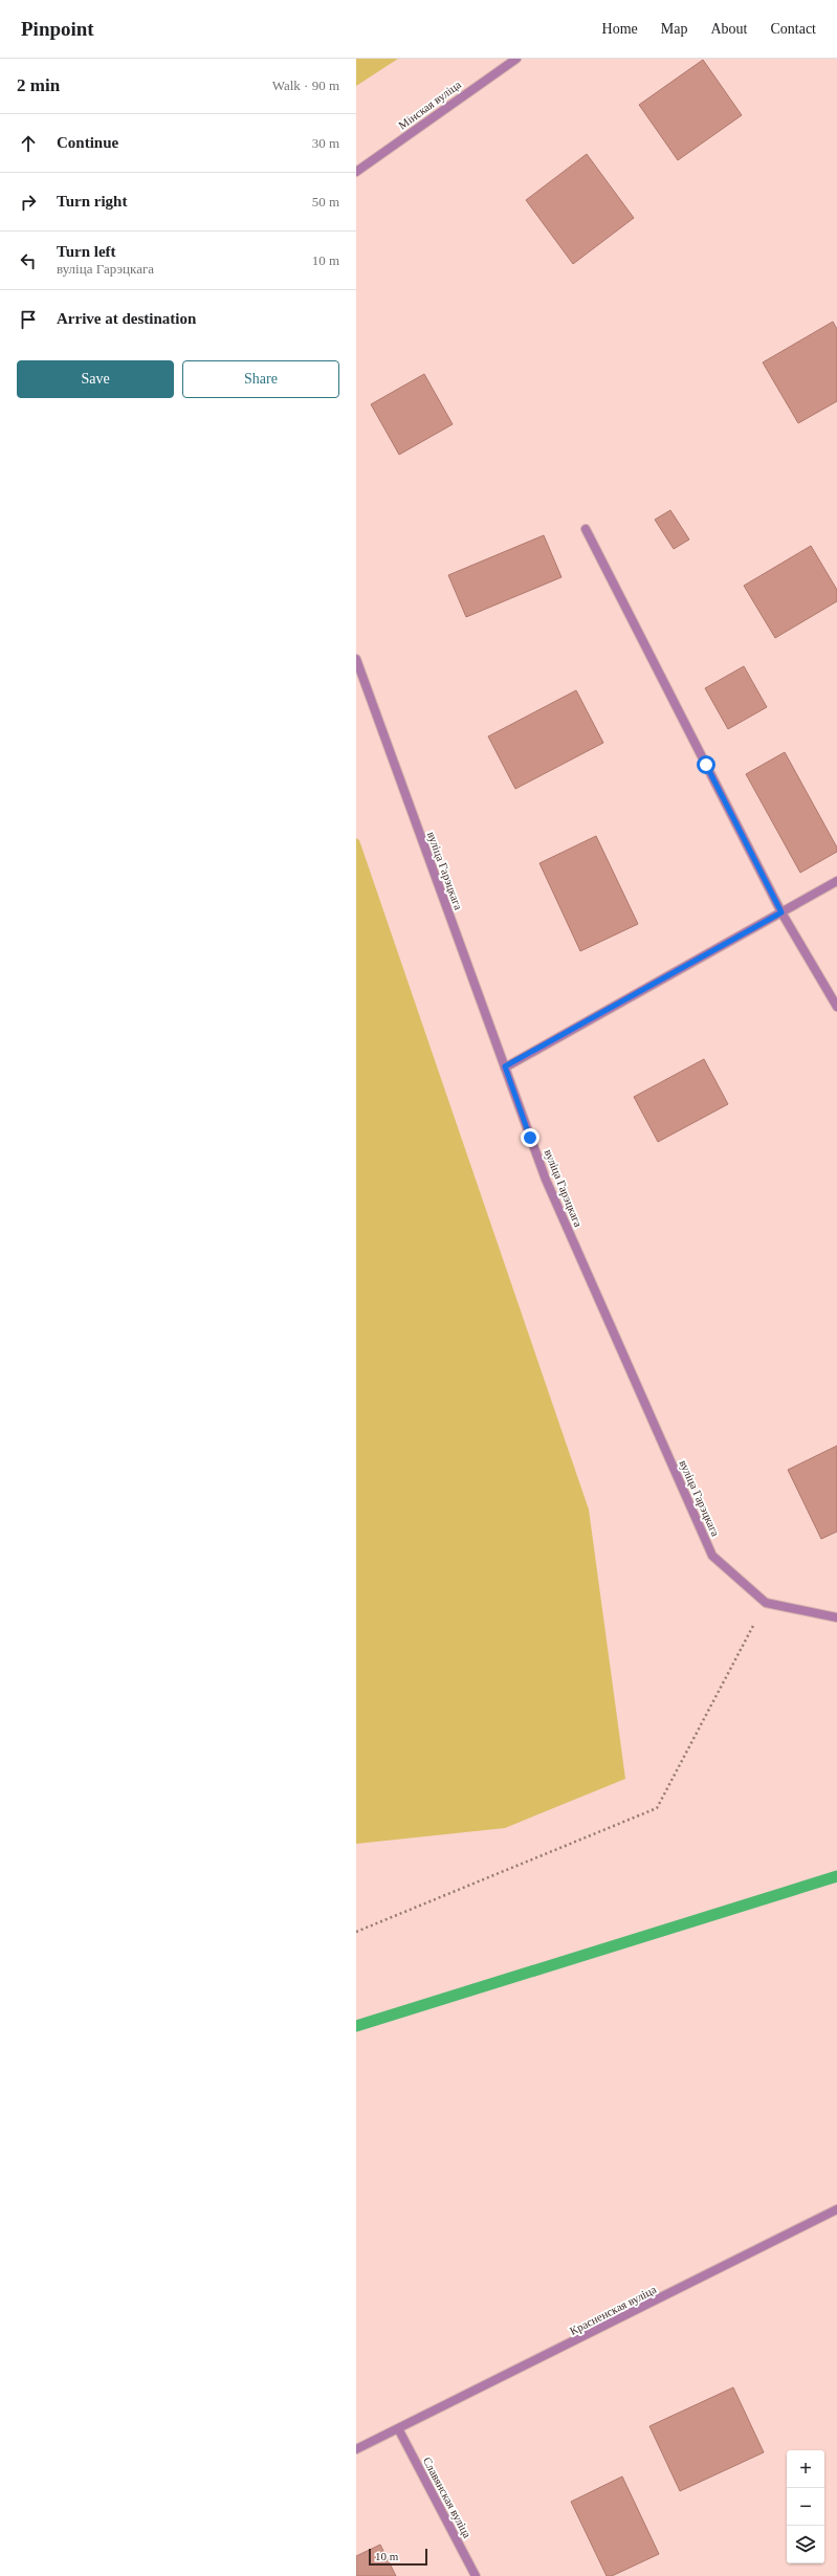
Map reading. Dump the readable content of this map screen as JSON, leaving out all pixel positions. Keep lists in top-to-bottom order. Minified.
{"streets":{"street":["Мінская вуліца","вуліца Гарэцкага","Красненская вуліца","Славянская вуліца"]},"crossings":[["Красненская вуліца","Славянская вуліца"]],"scale_bar":"10 m","page":{"header":"Pinpoint","nav":["Home","Map","About","Contact"],"heading":["2 min","Walk · 90 m"],"list":[["Continue","30 m"],["Turn right","50 m"],["Turn left","вуліца Гарэцкага","10 m"],"Arrive at destination"],"buttons":["Save","Share"],"map_buttons":["+","−"],"scale":"10 m"}}
